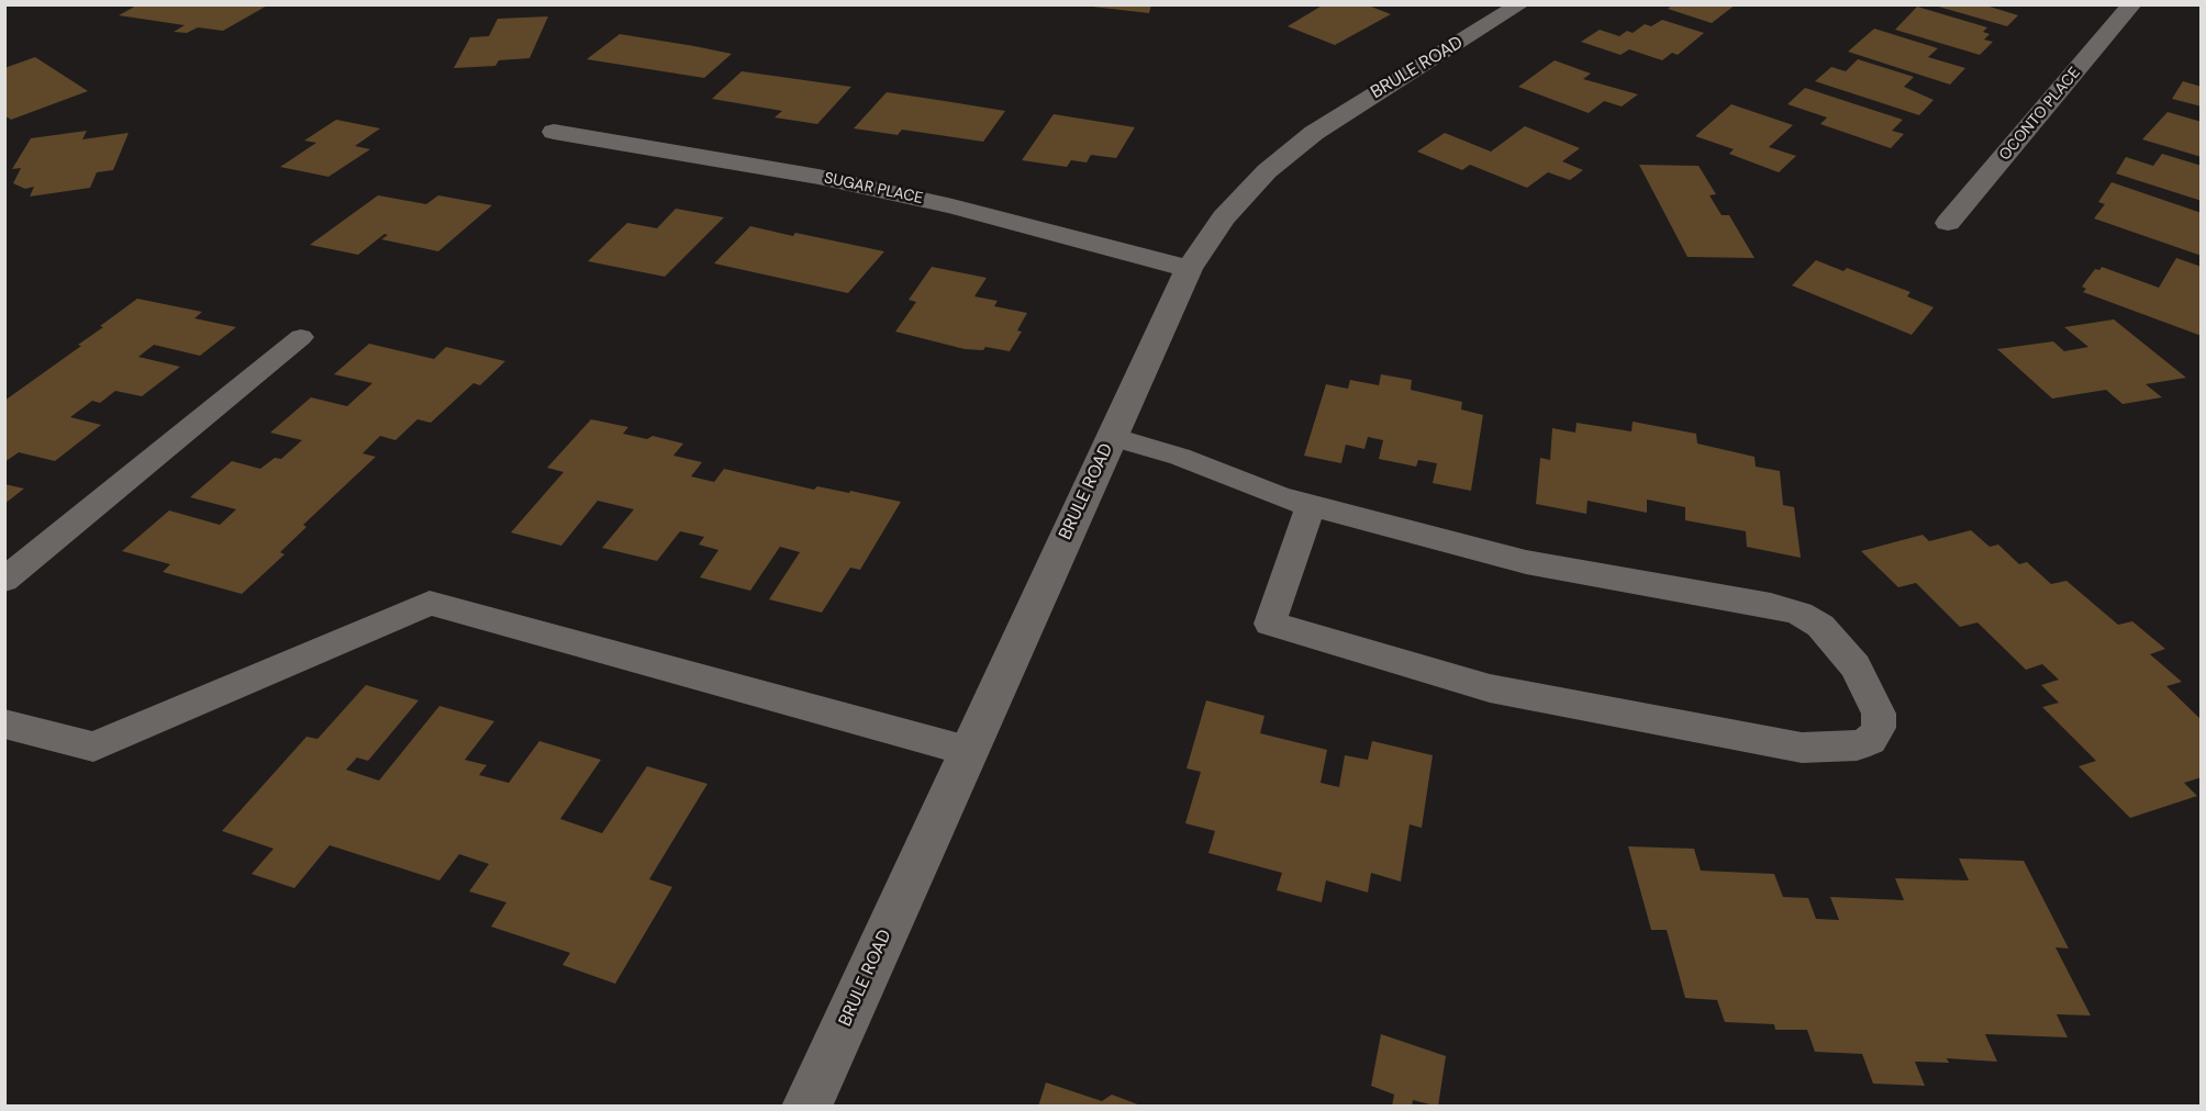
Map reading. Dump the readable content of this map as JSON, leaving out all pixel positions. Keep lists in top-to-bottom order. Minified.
{"streets":{"street":["BRULE ROAD","OCONTO PLACE","SUGAR PLACE"]},"crossings":[["BRULE ROAD","SUGAR PLACE"]]}
